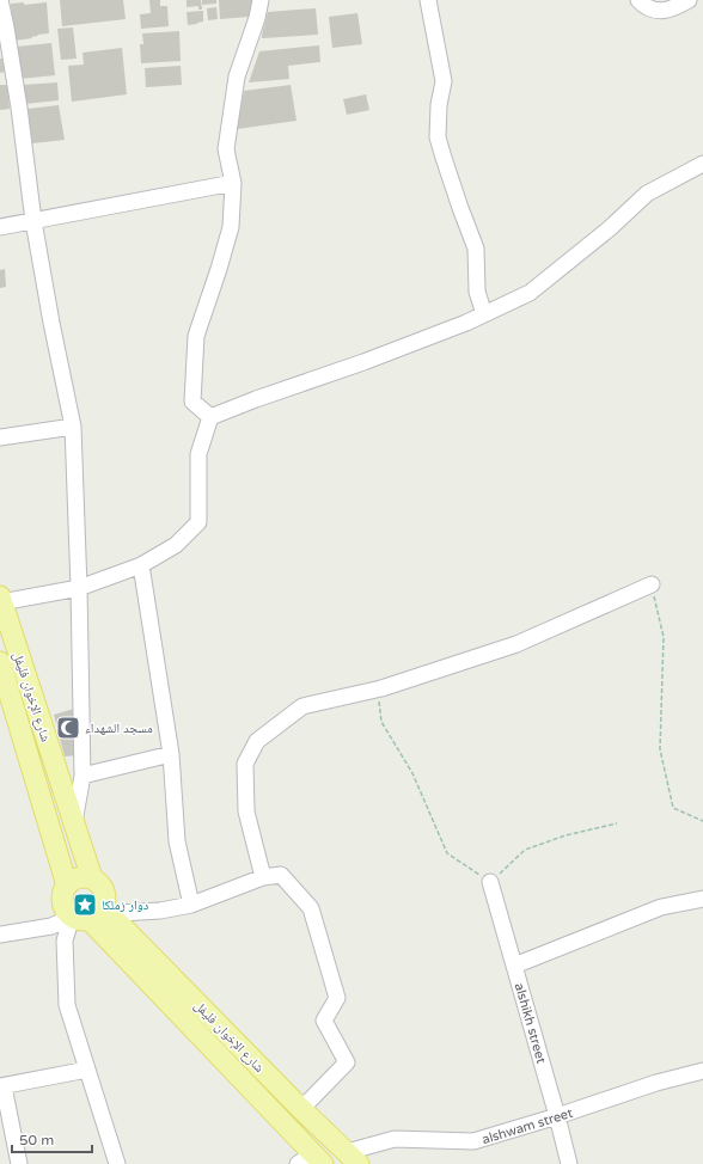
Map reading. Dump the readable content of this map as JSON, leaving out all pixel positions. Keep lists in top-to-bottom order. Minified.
{"streets":{"main road":["شارع الإخوان فليفل"],"street":["alshikh street","alshwam street"]},"crossings":[["شارع الإخوان فليفل","alshwam street"],["alshikh street","alshwam street"]],"places":{"mosque":["مسجد الشهداء"],"place":["دوار زملكا"]},"scale_bar":"50 m"}
